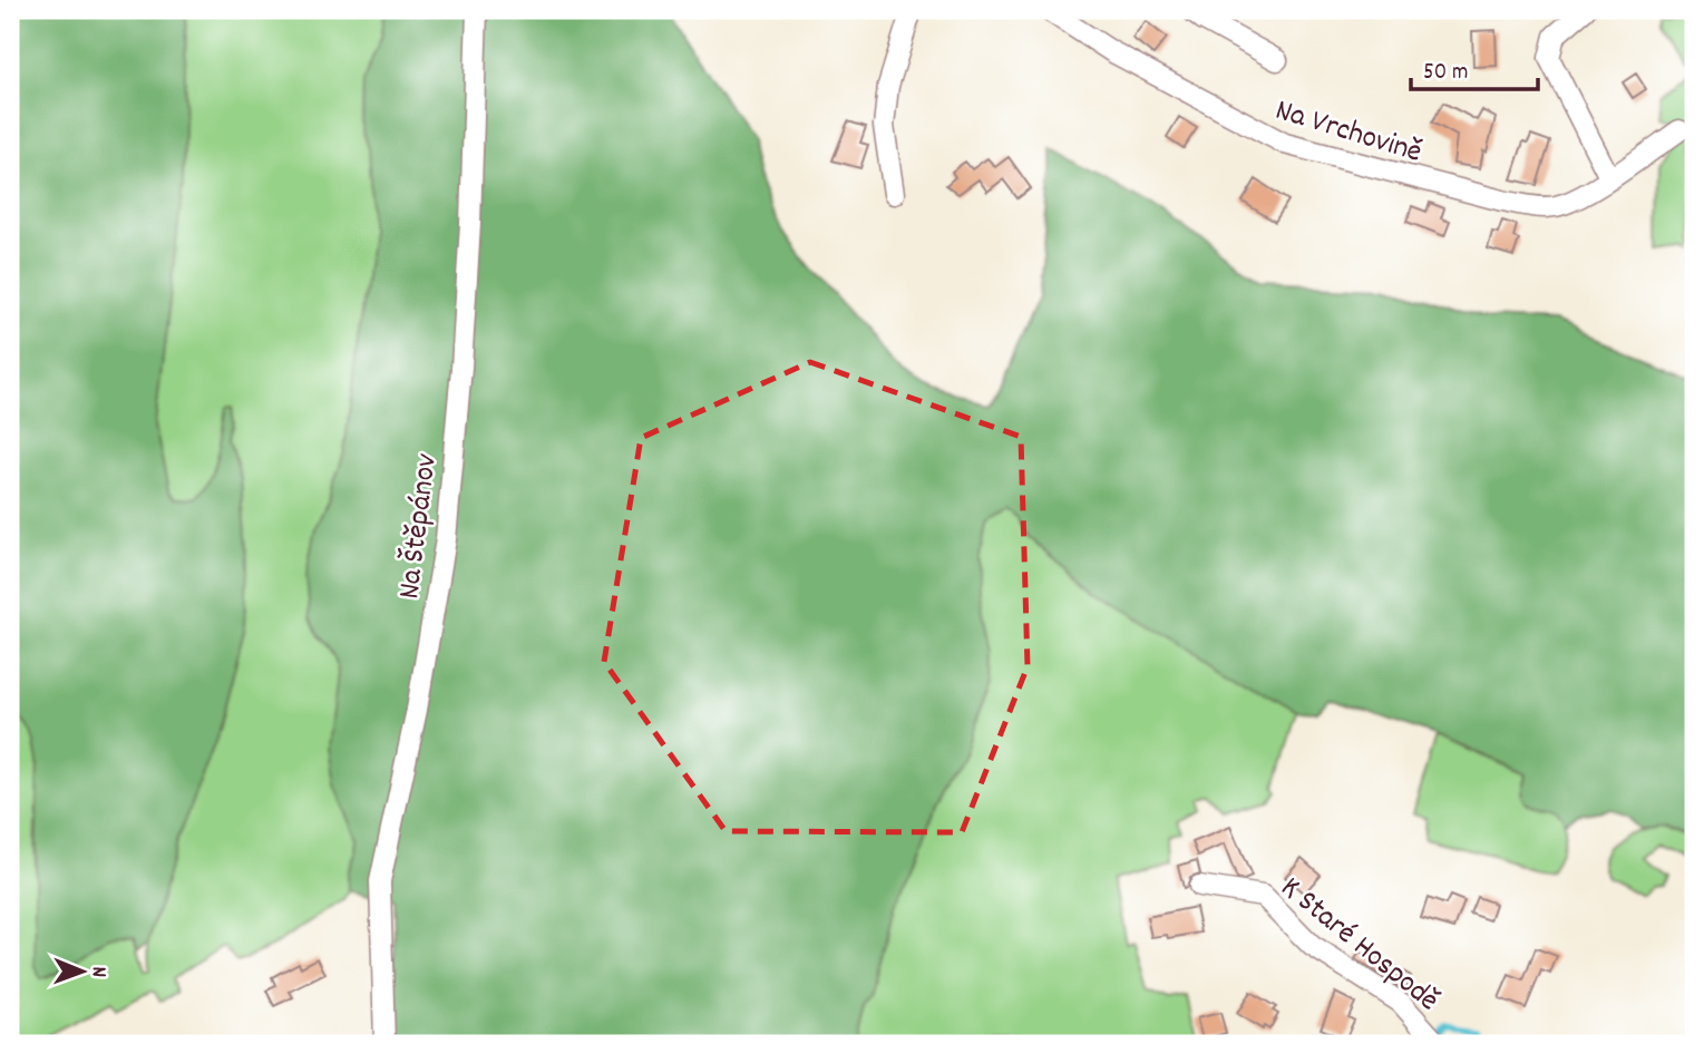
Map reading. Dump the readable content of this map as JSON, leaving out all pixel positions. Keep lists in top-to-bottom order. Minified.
{"streets":{"street":["Na Vrchovině","Na Štěpánov","K Staré Hospodě"]},"scale_bar":"50 m","north":"right"}
